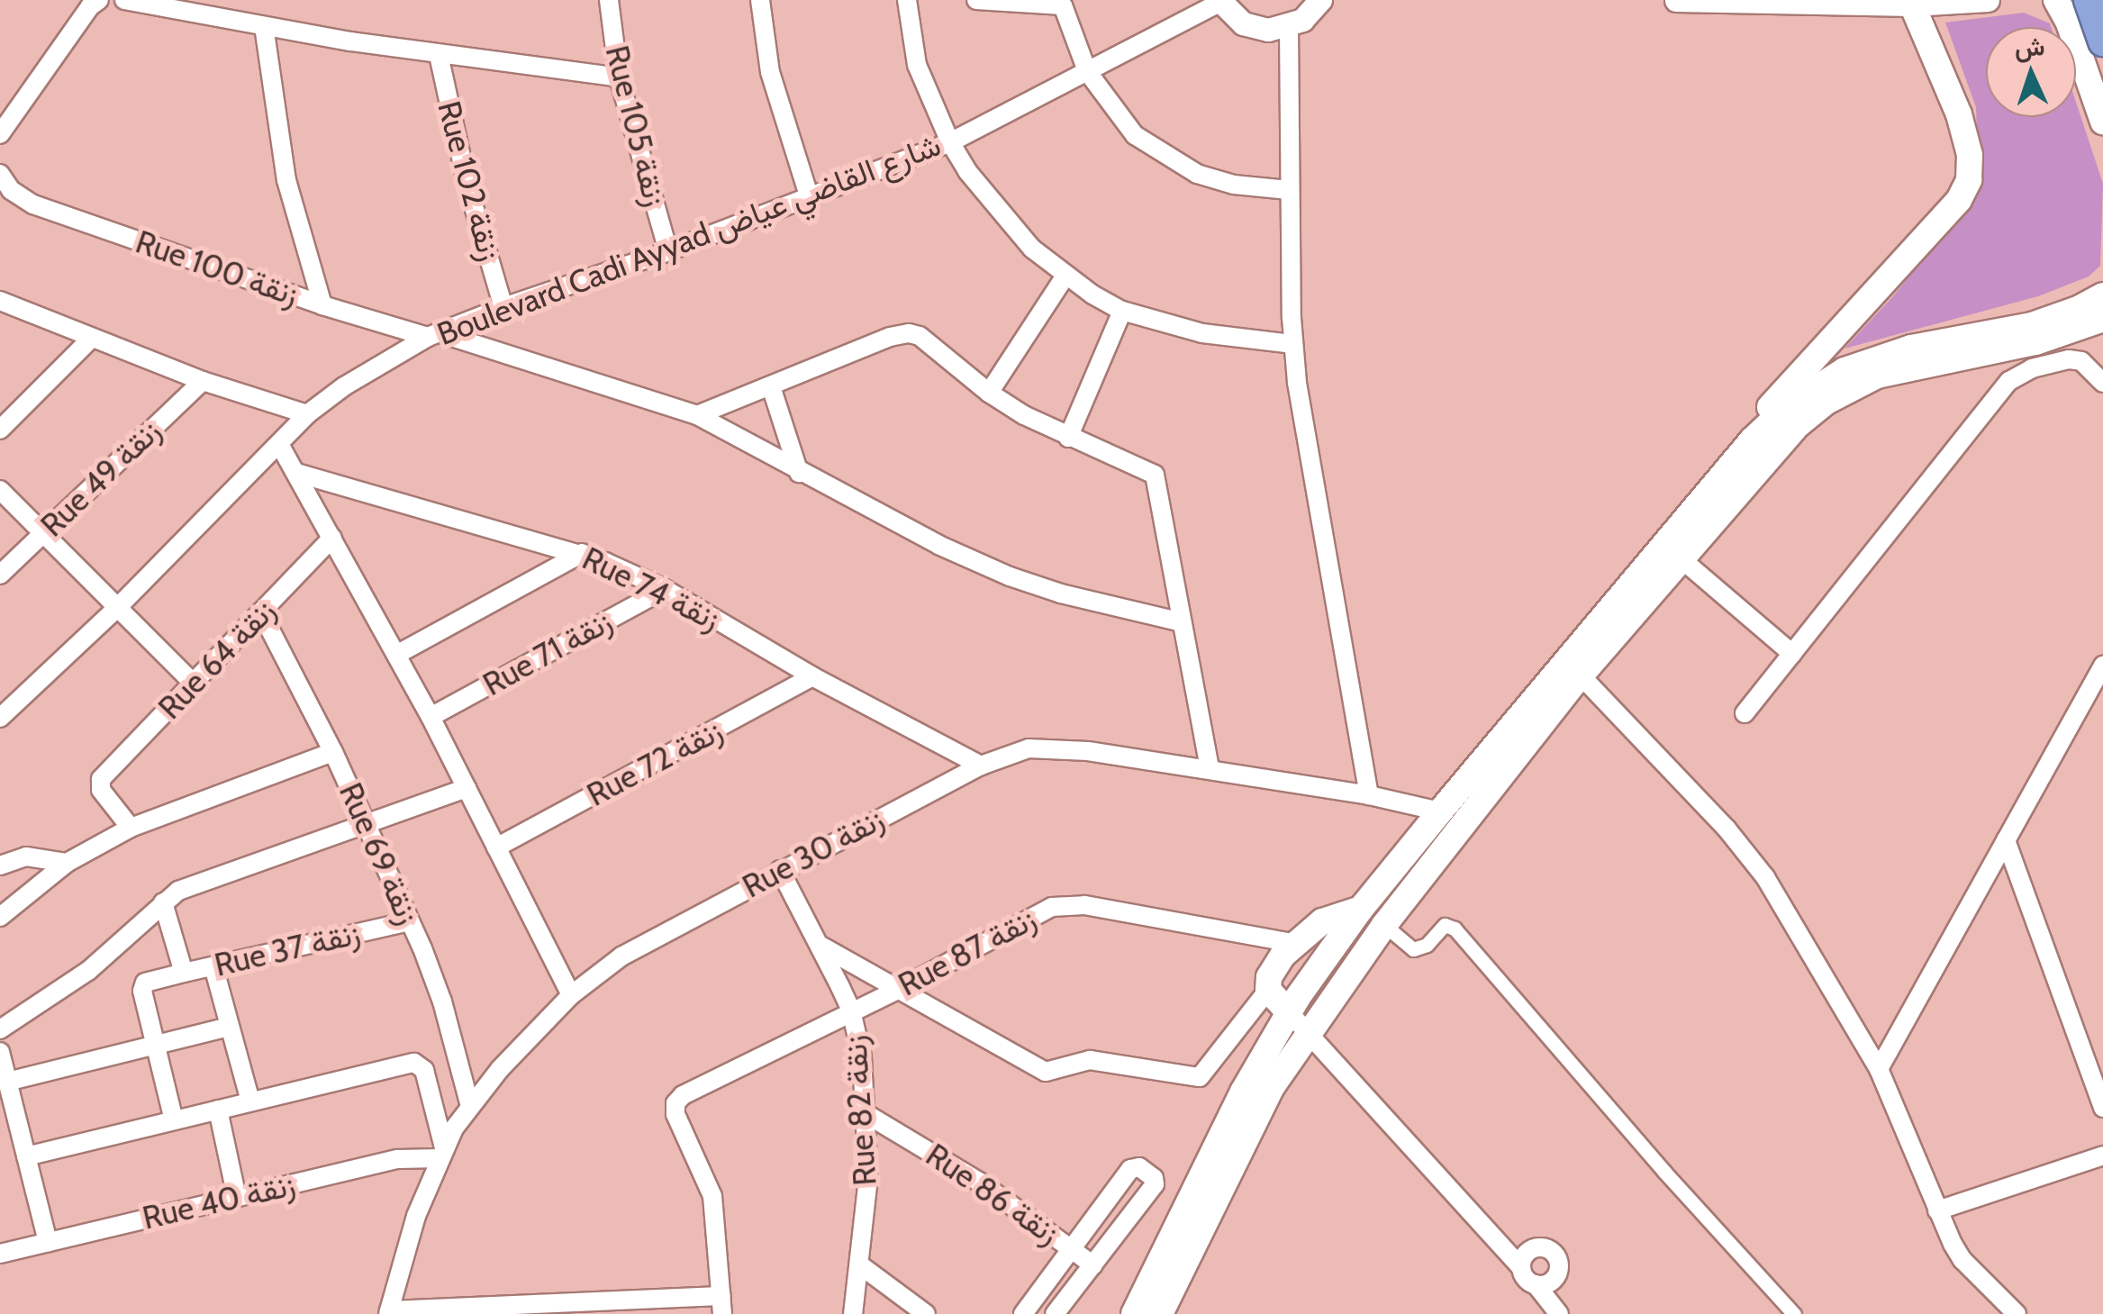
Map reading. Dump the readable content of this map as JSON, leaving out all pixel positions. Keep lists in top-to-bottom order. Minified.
{"streets":{"street":["Rue 105 زنقة","Rue 102 زنقة","Boulevard Cadi Ayyad شارع القاضي عياض","Rue 100 زنقة","Rue 49 زنقة","Rue 74 زنقة","Rue 71 زنقة","Rue 64 زنقة","Rue 72 زنقة","Rue 30 زنقة","Rue 69 زنقة","Rue 37 زنقة","Rue 87 زنقة","Rue 82 زنقة","Rue 86 زنقة","Rue 40 زنقة"]},"crossings":[["Rue 105 زنقة","Boulevard Cadi Ayyad شارع القاضي عياض"],["Rue 102 زنقة","Boulevard Cadi Ayyad شارع القاضي عياض"],["Boulevard Cadi Ayyad شارع القاضي عياض","Rue 100 زنقة"],["Rue 74 زنقة","Rue 71 زنقة"],["Rue 74 زنقة","Rue 72 زنقة"],["Rue 74 زنقة","Rue 30 زنقة"],["Rue 64 زنقة","Rue 69 زنقة"],["Rue 30 زنقة","Rue 69 زنقة"],["Rue 30 زنقة","Rue 82 زنقة"],["Rue 30 زنقة","Rue 40 زنقة"],["Rue 69 زنقة","Rue 37 زنقة"],["Rue 87 زنقة","Rue 82 زنقة"],["Rue 82 زنقة","Rue 86 زنقة"]],"north":"top"}
